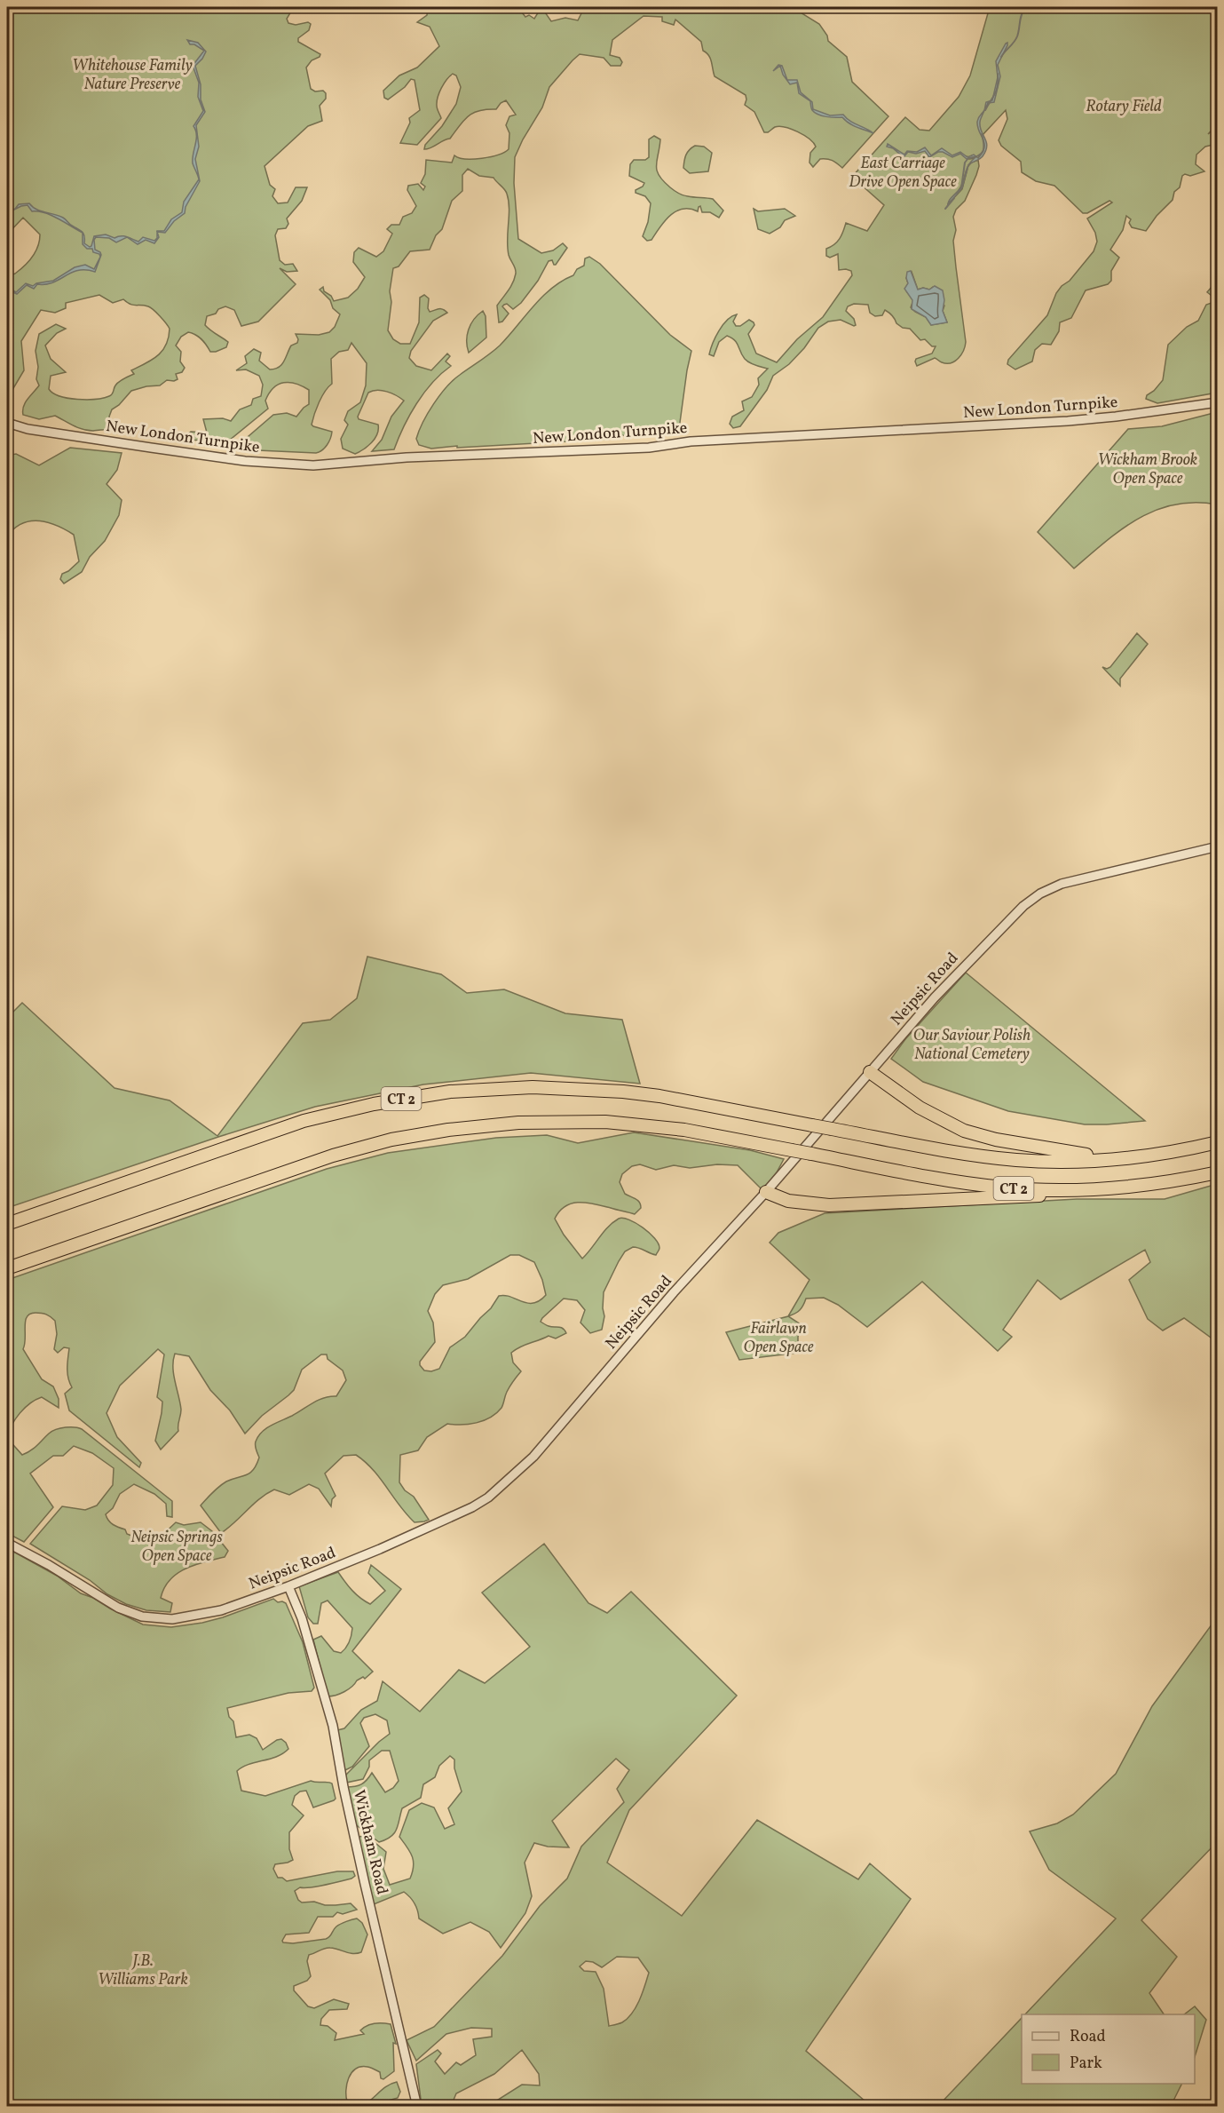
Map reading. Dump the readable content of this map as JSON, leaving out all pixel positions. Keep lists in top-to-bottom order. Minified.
{"streets":{"highway":["CT 2"],"street":["New London Turnpike","Neipsic Road","Wickham Road"]},"crossings":[["Neipsic Road","Wickham Road"]],"parks":["Whitehouse Family Nature Preserve","Rotary Field","East Carriage Drive Open Space","Wickham Brook Open Space","Our Saviour Polish National Cemetery","Fairlawn Open Space","Neipsic Springs Open Space","J.B. Williams Park"],"legend":["Road","Park"]}
